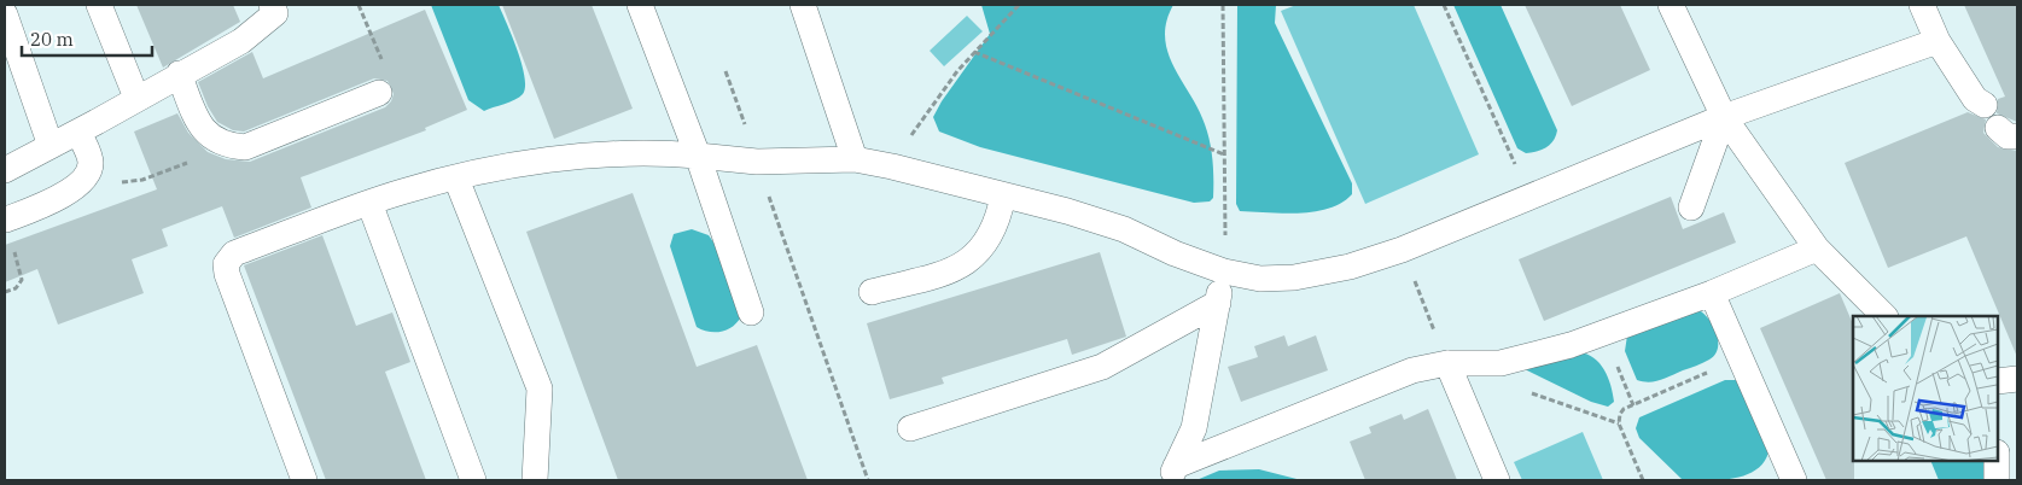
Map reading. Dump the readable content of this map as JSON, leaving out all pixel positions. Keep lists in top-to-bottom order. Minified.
{"scale_bar":"20 m"}
